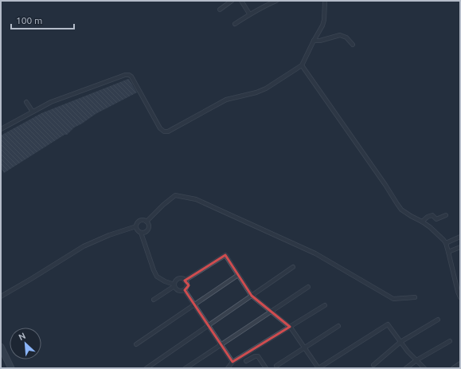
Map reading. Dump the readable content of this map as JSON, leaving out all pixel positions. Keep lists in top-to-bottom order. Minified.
{"scale_bar":"100 m","north":"top left"}
